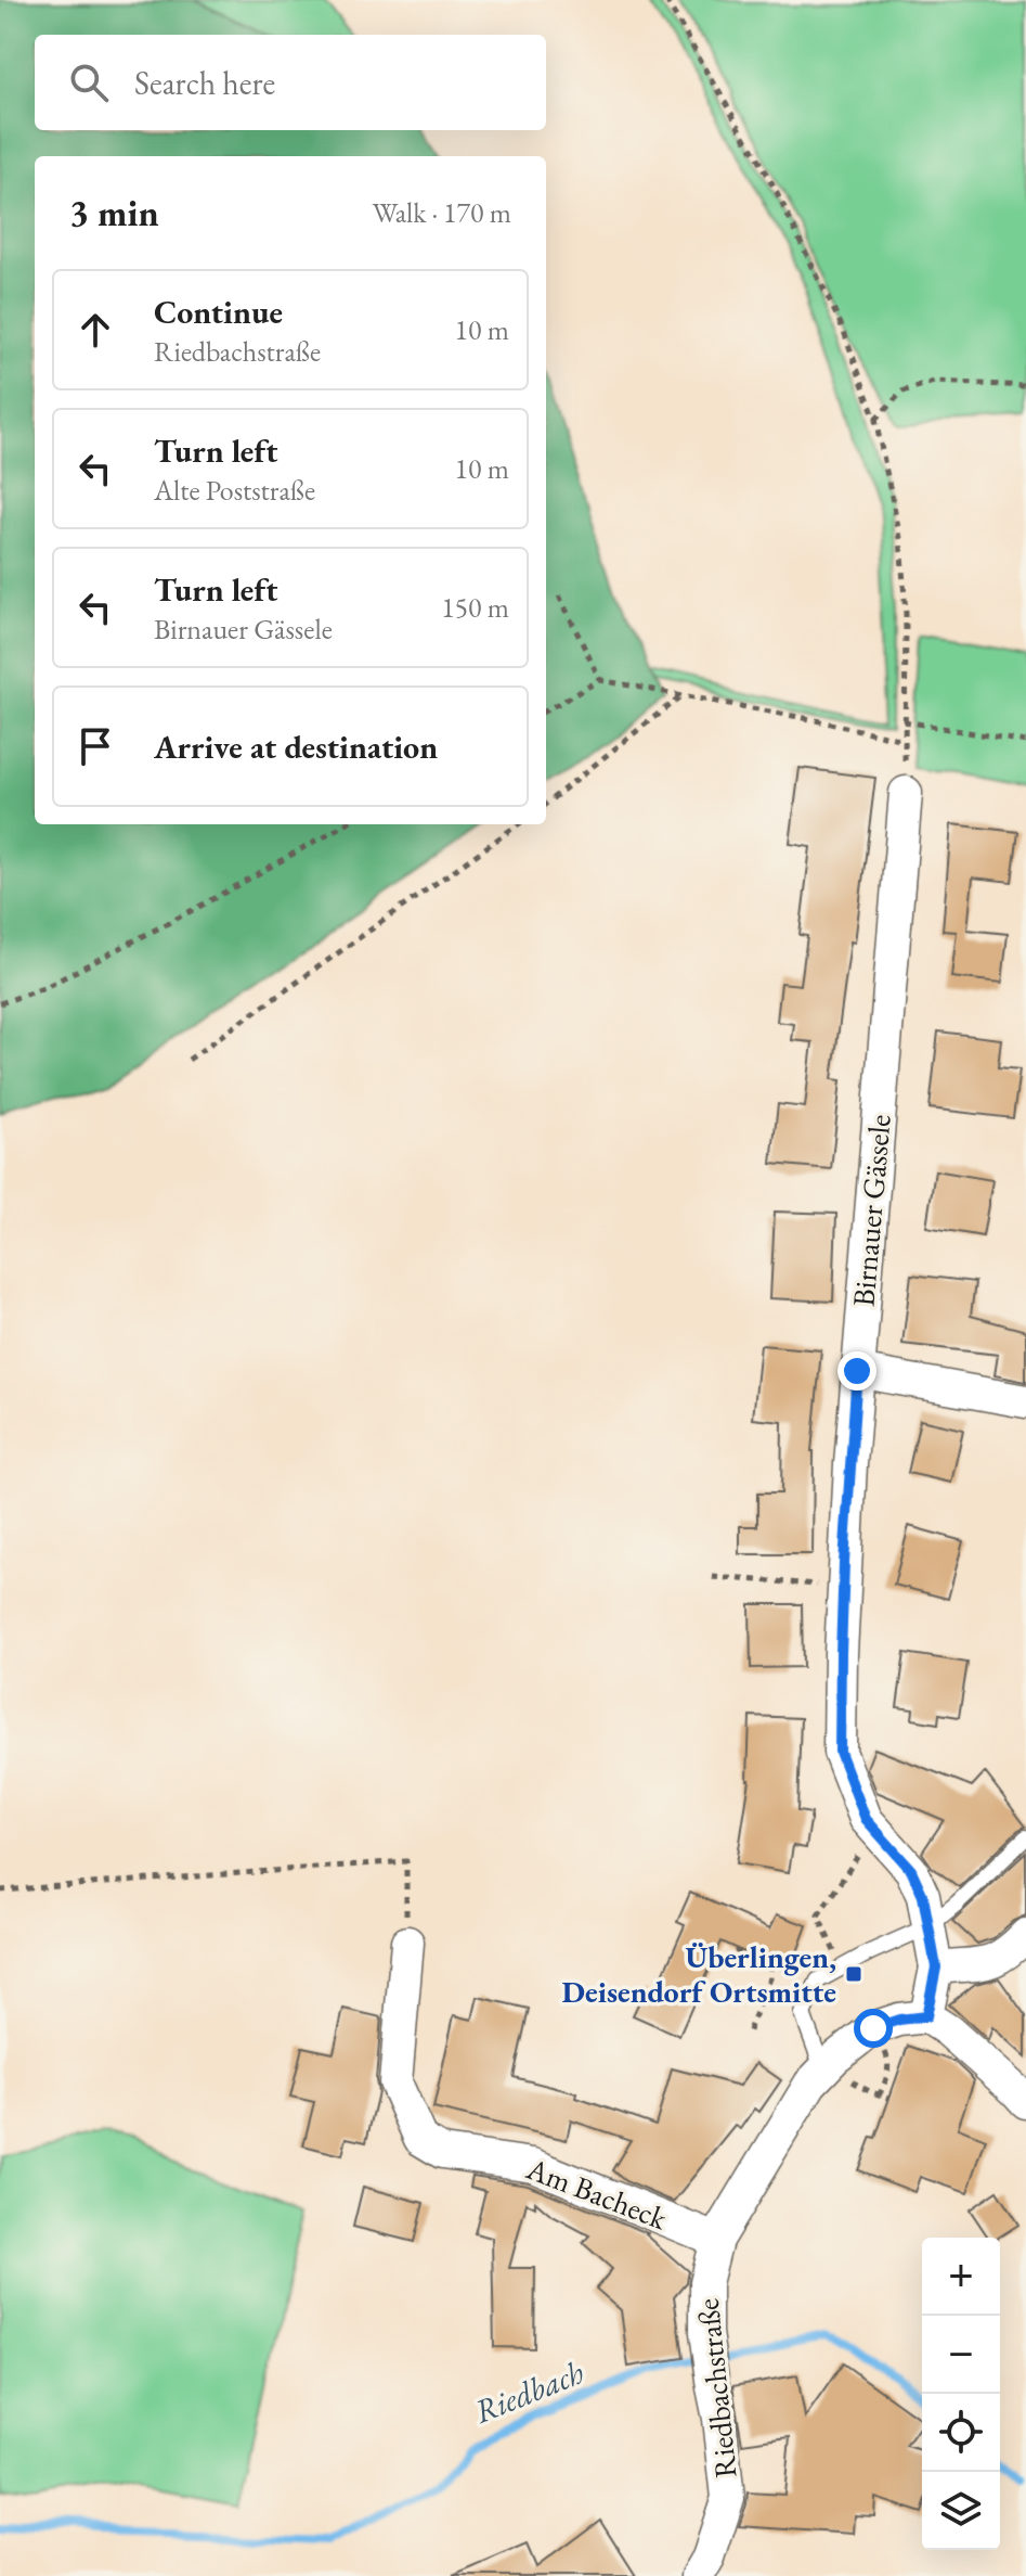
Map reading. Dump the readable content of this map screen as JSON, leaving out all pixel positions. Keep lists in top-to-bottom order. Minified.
{"streets":{"street":["Birnauer Gässele","Am Bacheck","Riedbachstraße"]},"crossings":[["Am Bacheck","Riedbachstraße"]],"water":["Riedbach"],"places":{"transit":["Überlingen, Deisendorf Ortsmitte"]},"page":{"search":"Search here","heading":["3 min","Walk · 170 m"],"list":[["Continue","Riedbachstraße","10 m"],["Turn left","Alte Poststraße","10 m"],["Turn left","Birnauer Gässele","150 m"],"Arrive at destination"],"map_buttons":["+","−"]}}
